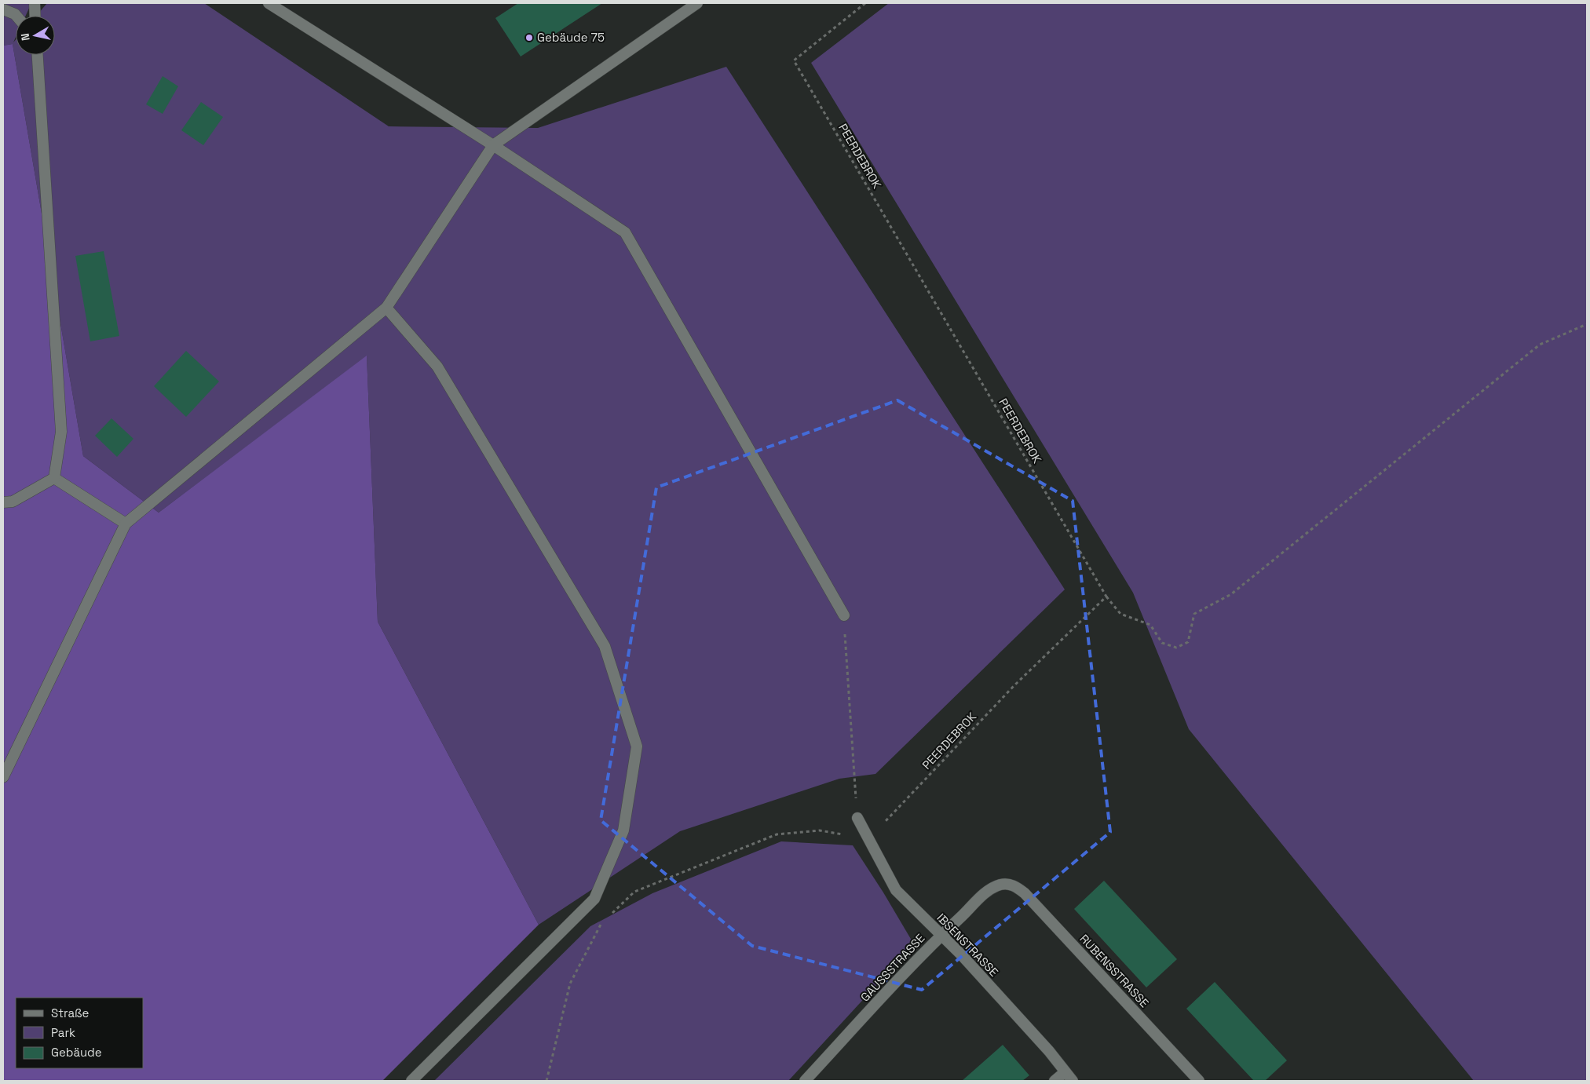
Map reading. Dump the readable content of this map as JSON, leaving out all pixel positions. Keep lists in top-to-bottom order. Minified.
{"streets":{"street":["IBSENSTRASSE","GAUSSSTRASSE","RUBENSSTRASSE"],"path":["PEERDEBROK"]},"crossings":[["PEERDEBROK","IBSENSTRASSE"],["IBSENSTRASSE","GAUSSSTRASSE"],["GAUSSSTRASSE","RUBENSSTRASSE"]],"places":["Gebäude 75"],"legend":["Straße","Park","Gebäude"],"north":"left"}
